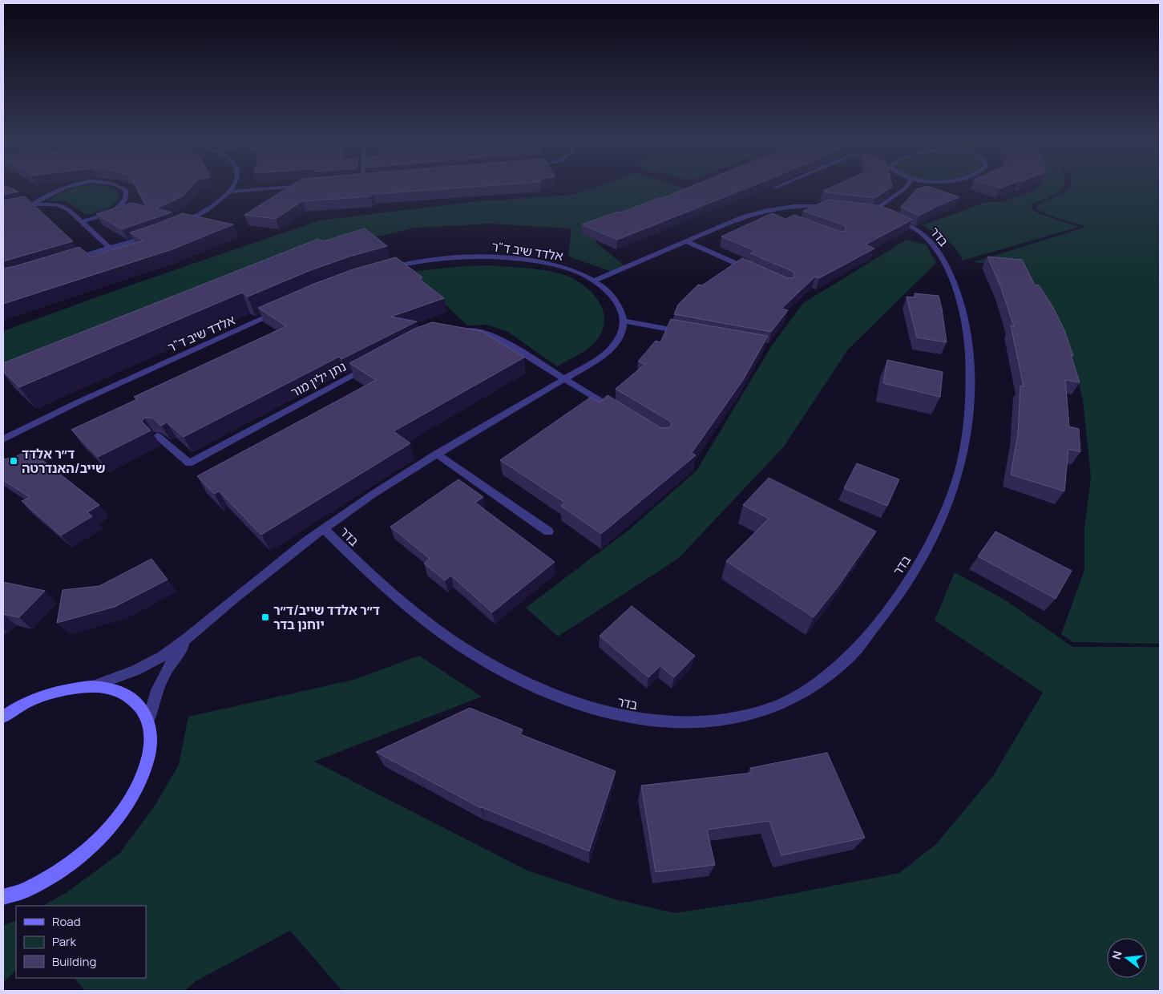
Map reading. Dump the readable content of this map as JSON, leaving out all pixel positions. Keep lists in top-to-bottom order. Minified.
{"streets":{"street":["בדר","אלדד שיב ד\"ר","נתן ילין מור"]},"places":{"transit":["ד״ר אלדד שייב/האנדרטה","ד״ר אלדד שייב/ד״ר יוחנן בדר"]},"legend":["Road","Park","Building"],"north":"left"}
